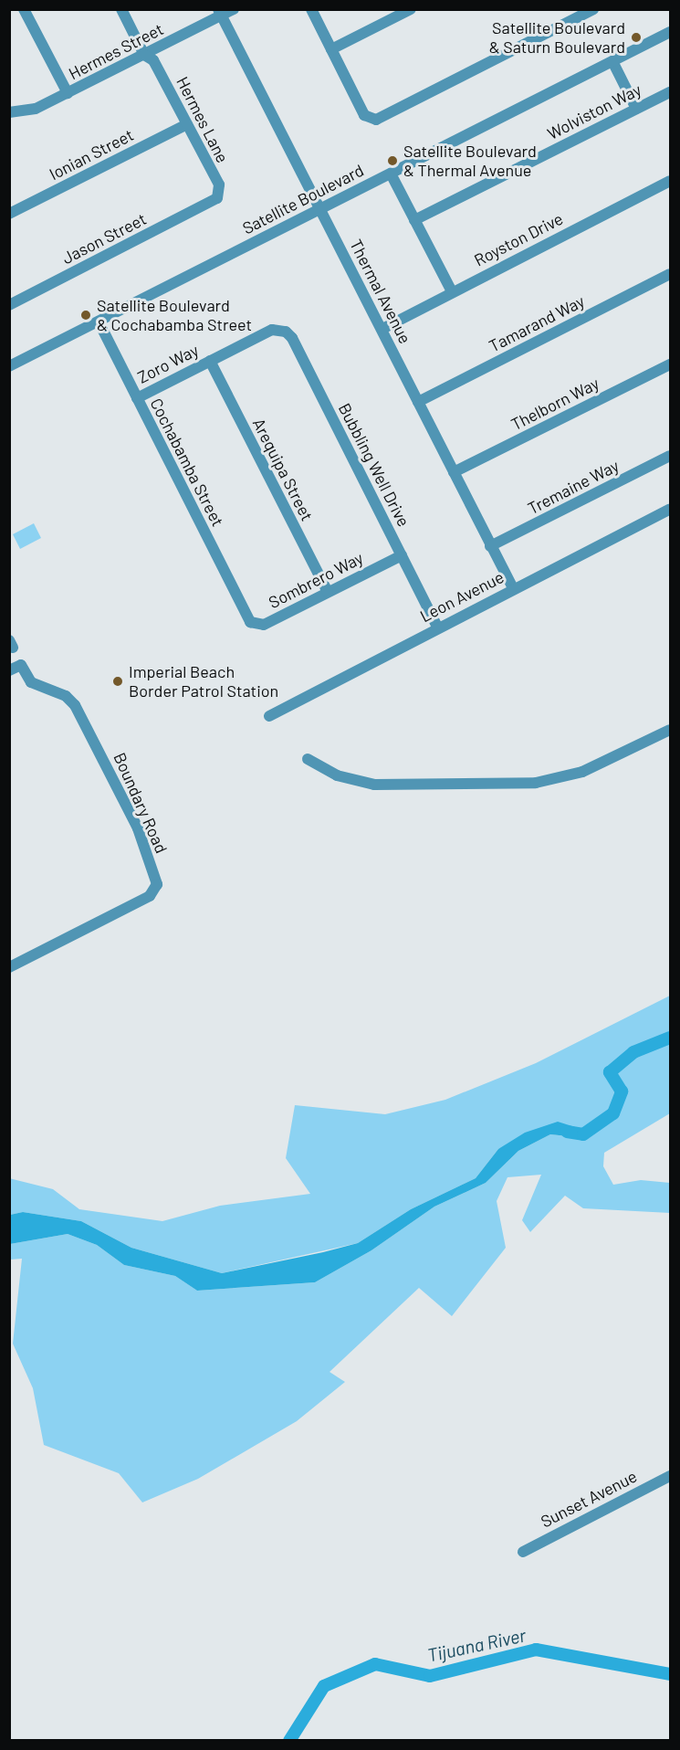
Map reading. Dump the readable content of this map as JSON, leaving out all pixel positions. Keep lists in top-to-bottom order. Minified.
{"streets":{"street":["Hermes Street","Wolviston Way","Hermes Lane","Ionian Street","Satellite Boulevard","Jason Street","Royston Drive","Thermal Avenue","Tamarand Way","Zoro Way","Thelborn Way","Cochabamba Street","Bubbling Well Drive","Arequipa Street","Tremaine Way","Sombrero Way","Leon Avenue","Boundary Road","Sunset Avenue"]},"crossings":[["Hermes Street","Hermes Lane"],["Hermes Street","Thermal Avenue"],["Hermes Lane","Ionian Street"],["Hermes Lane","Jason Street"],["Satellite Boulevard","Thermal Avenue"],["Satellite Boulevard","Cochabamba Street"],["Royston Drive","Thermal Avenue"],["Thermal Avenue","Tamarand Way"],["Thermal Avenue","Thelborn Way"],["Thermal Avenue","Tremaine Way"],["Thermal Avenue","Leon Avenue"],["Zoro Way","Cochabamba Street"],["Zoro Way","Bubbling Well Drive"],["Zoro Way","Arequipa Street"],["Cochabamba Street","Sombrero Way"],["Bubbling Well Drive","Sombrero Way"],["Bubbling Well Drive","Leon Avenue"],["Arequipa Street","Sombrero Way"]],"water":["Tijuana River"],"places":["Satellite Boulevard & Saturn Boulevard","Satellite Boulevard & Thermal Avenue","Satellite Boulevard & Cochabamba Street","Imperial Beach Border Patrol Station"]}
